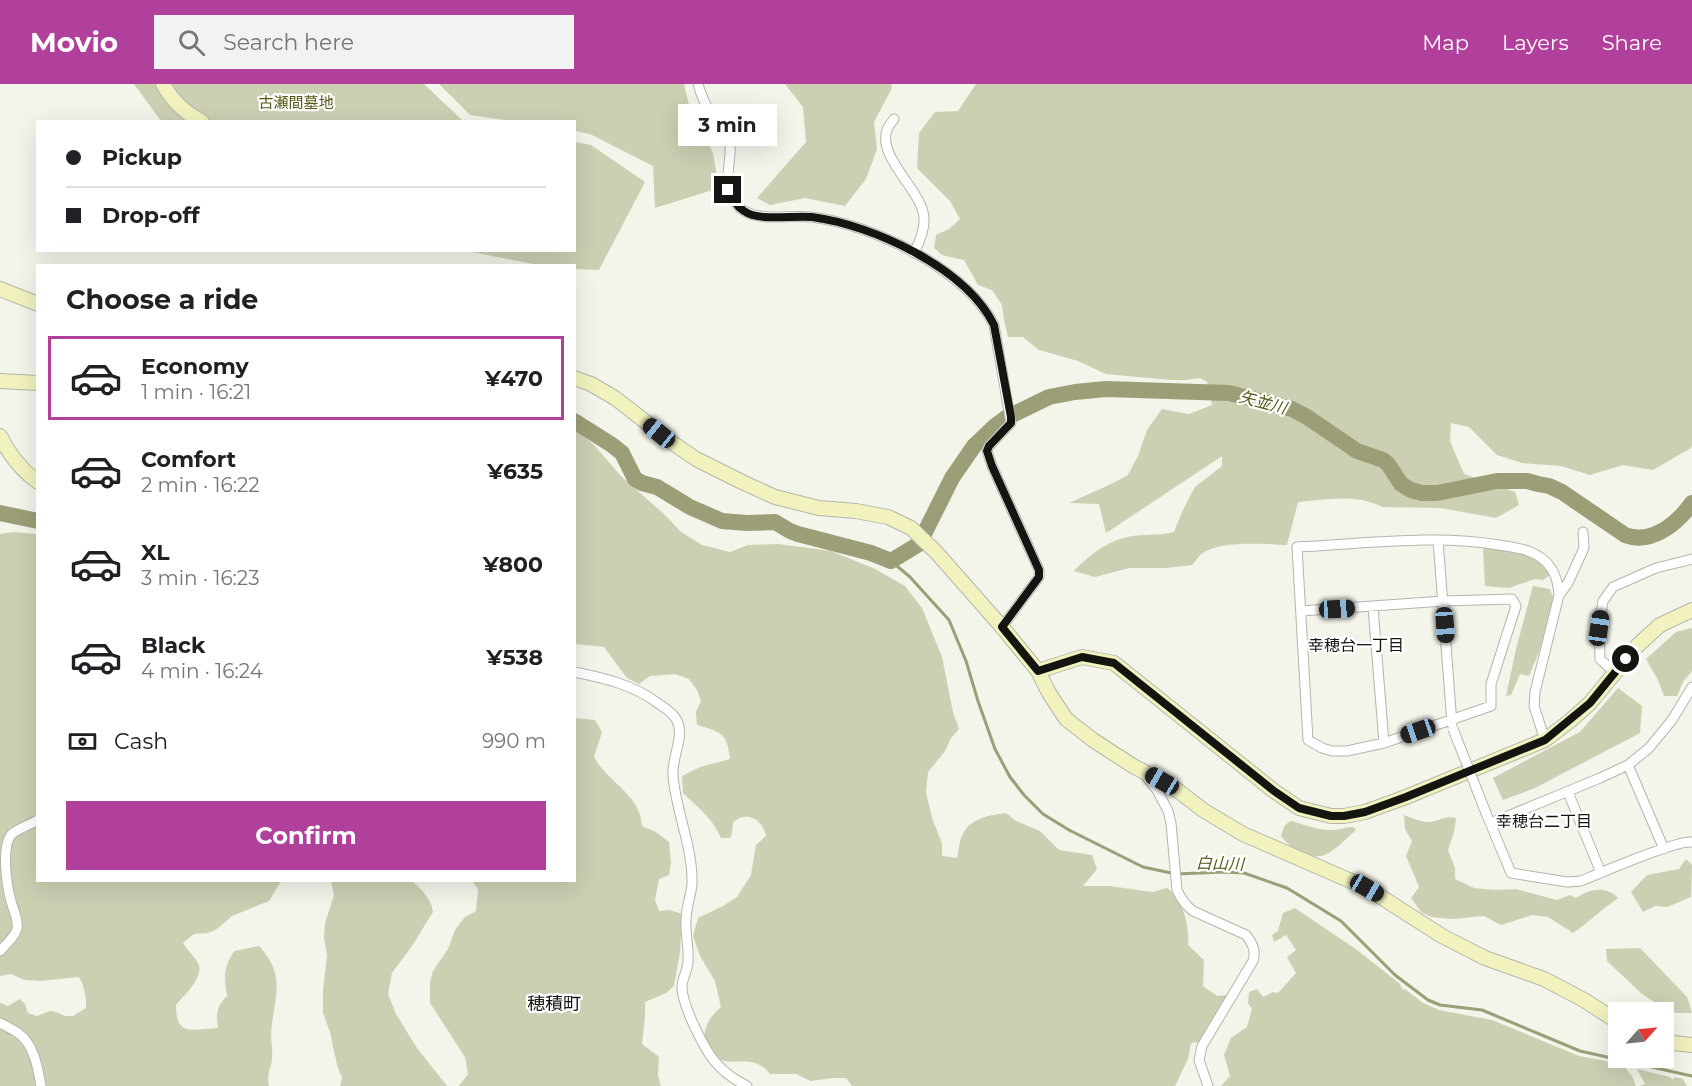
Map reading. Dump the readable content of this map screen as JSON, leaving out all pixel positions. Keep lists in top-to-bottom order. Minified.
{"districts":["幸穂台一丁目","幸穂台二丁目","穂積町"],"water":["矢並川","白山川"],"parks":["古瀬間墓地"],"north":"top right","page":{"header":"Movio","search":"Search here","nav":["Map","Layers","Share"],"bubble":"3 min","banner":["Pickup","Drop-off"],"heading":"Choose a ride","list":[{"name":"Economy","note":"1 min · 16:21","value":"¥470"},{"name":"Comfort","note":"2 min · 16:22","value":"¥635"},{"name":"XL","note":"3 min · 16:23","value":"¥800"},{"name":"Black","note":"4 min · 16:24","value":"¥538"}],"pay":["Cash","990 m"],"buttons":"Confirm"}}
